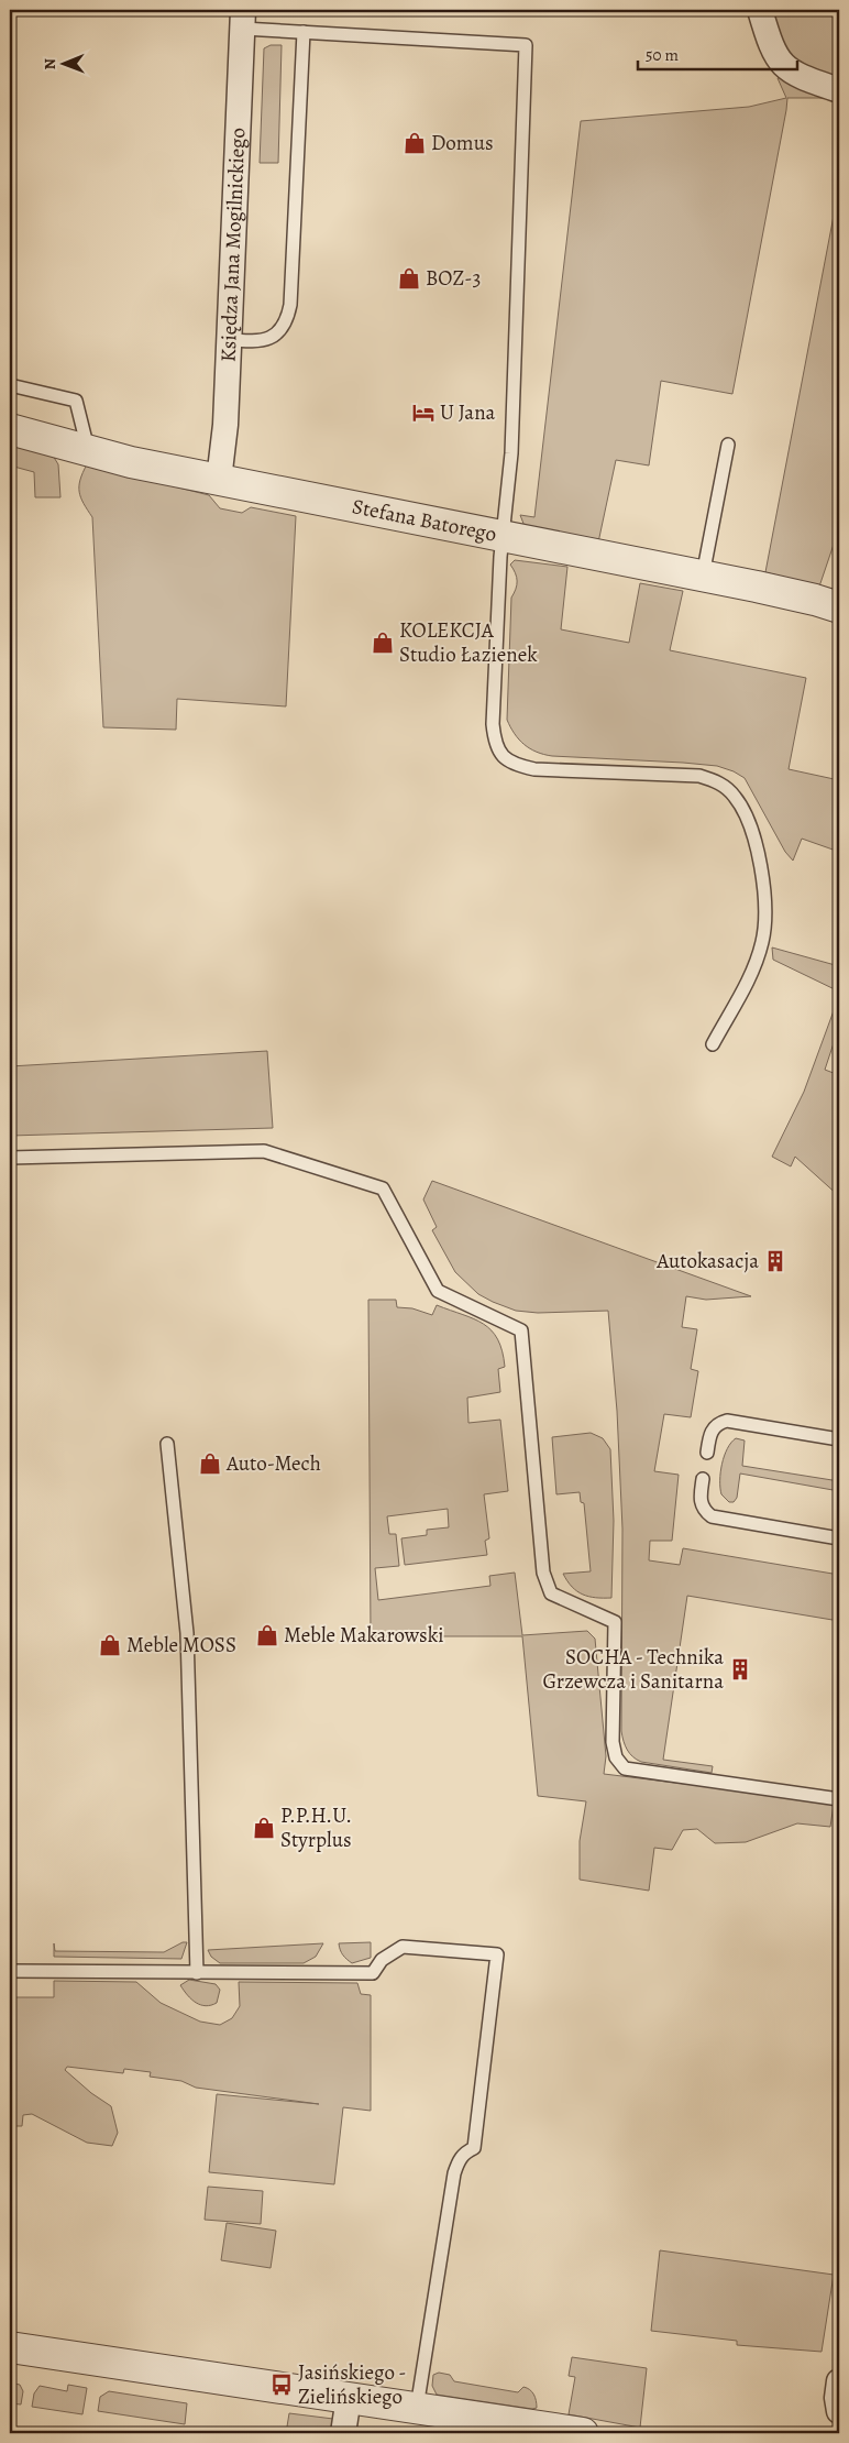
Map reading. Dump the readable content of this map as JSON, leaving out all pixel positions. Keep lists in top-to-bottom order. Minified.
{"streets":{"street":["Księdza Jana Mogilnickiego","Stefana Batorego"]},"crossings":[["Księdza Jana Mogilnickiego","Stefana Batorego"]],"places":{"shop":["Domus","BOZ-3","KOLEKCJA Studio Łazienek","Auto-Mech","Meble Makarowski","Meble MOSS","P.P.H.U. Styrplus"],"hotel":["U Jana"],"building":["Autokasacja","SOCHA - Technika Grzewcza i Sanitarna"],"bus stop":["Jasińskiego - Zielińskiego"]},"scale_bar":"50 m","north":"left"}
